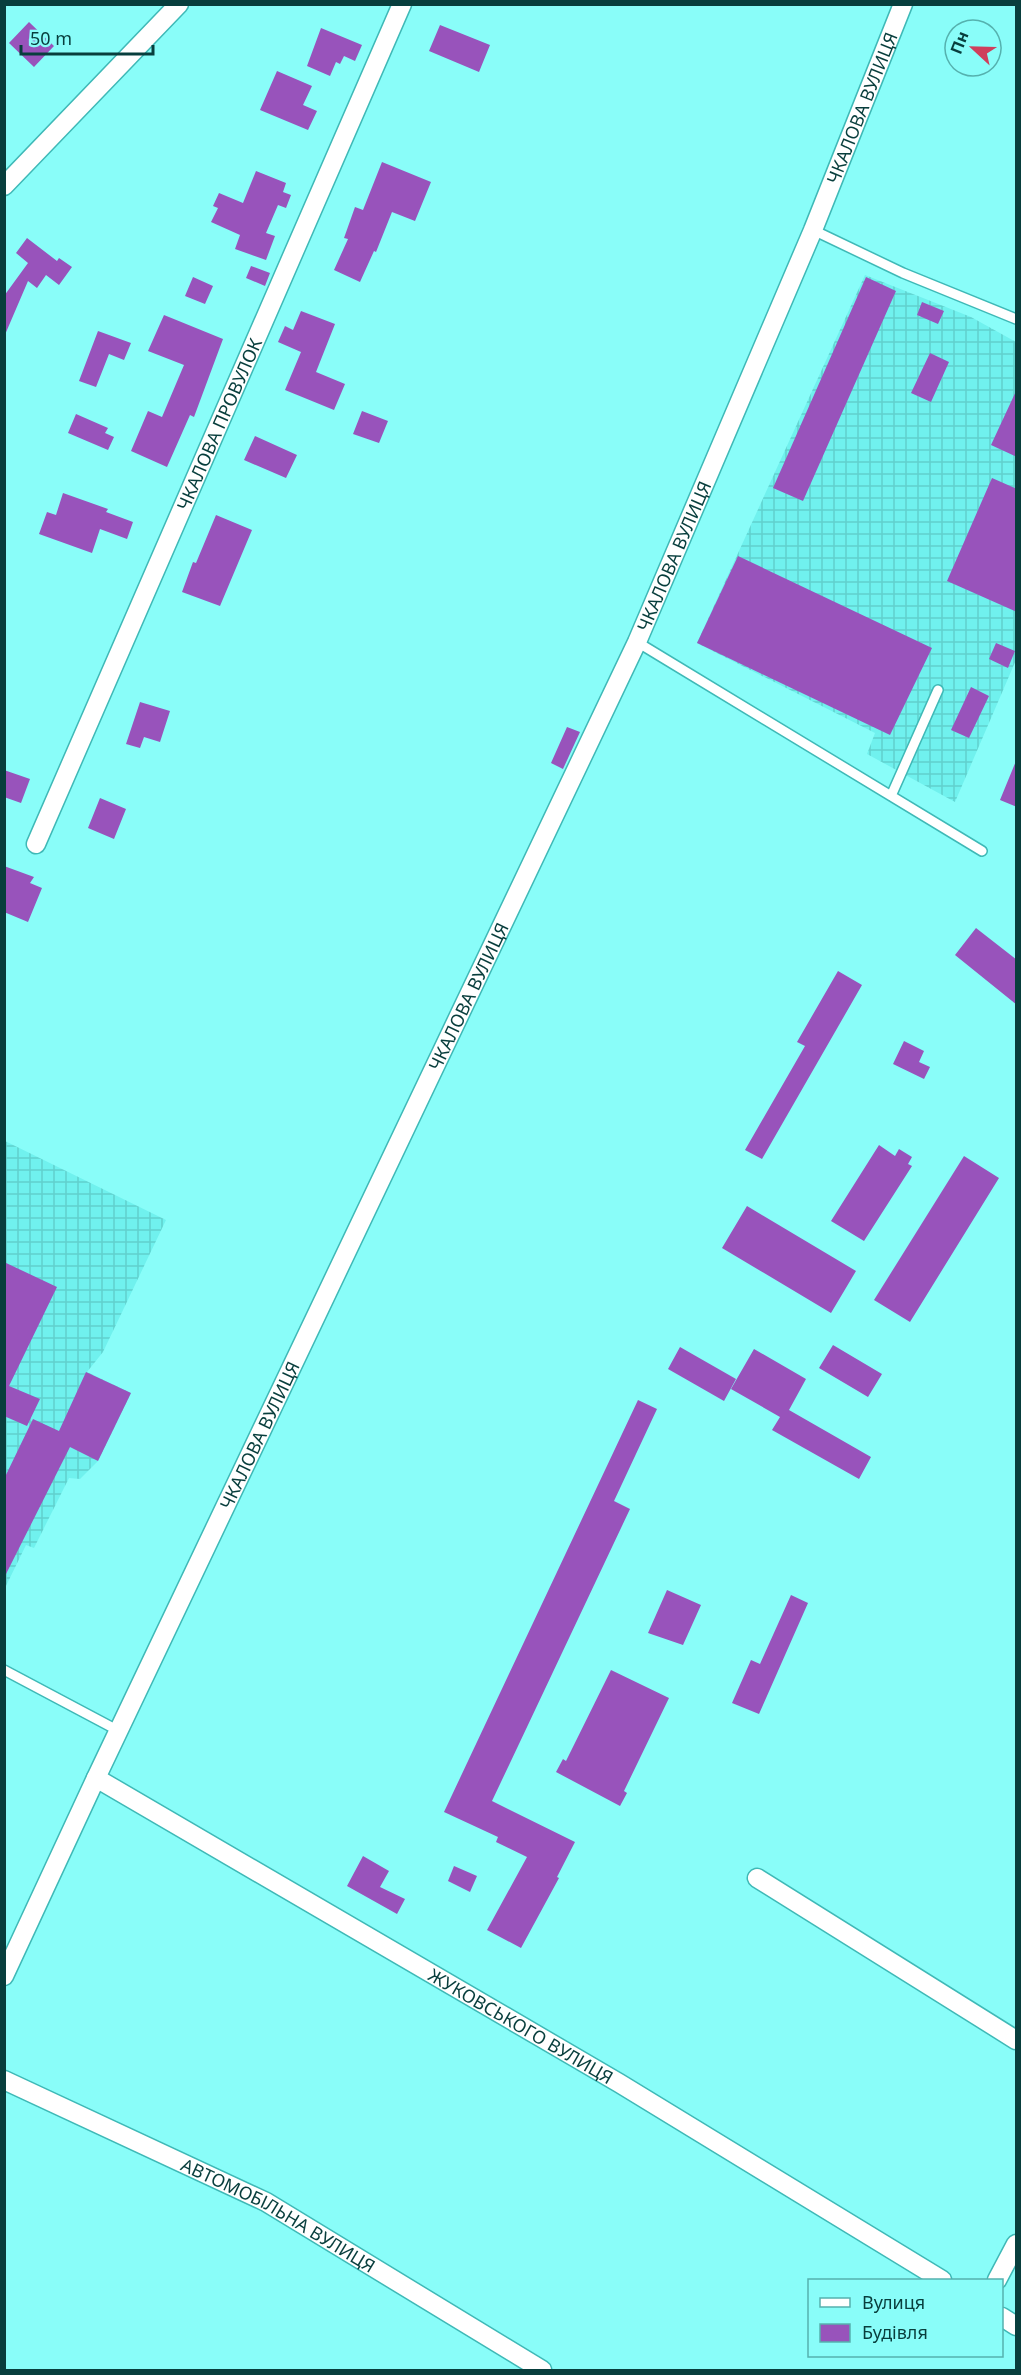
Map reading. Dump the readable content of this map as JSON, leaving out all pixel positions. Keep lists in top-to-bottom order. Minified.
{"streets":{"street":["ЧКАЛОВА ВУЛИЦЯ","ЧКАЛОВА ПРОВУЛОК","ЖУКОВСЬКОГО ВУЛИЦЯ","АВТОМОБІЛЬНА ВУЛИЦЯ"]},"crossings":[["ЧКАЛОВА ВУЛИЦЯ","ЖУКОВСЬКОГО ВУЛИЦЯ"]],"legend":["Вулиця","Будівля"],"scale_bar":"50 m","north":"left"}
